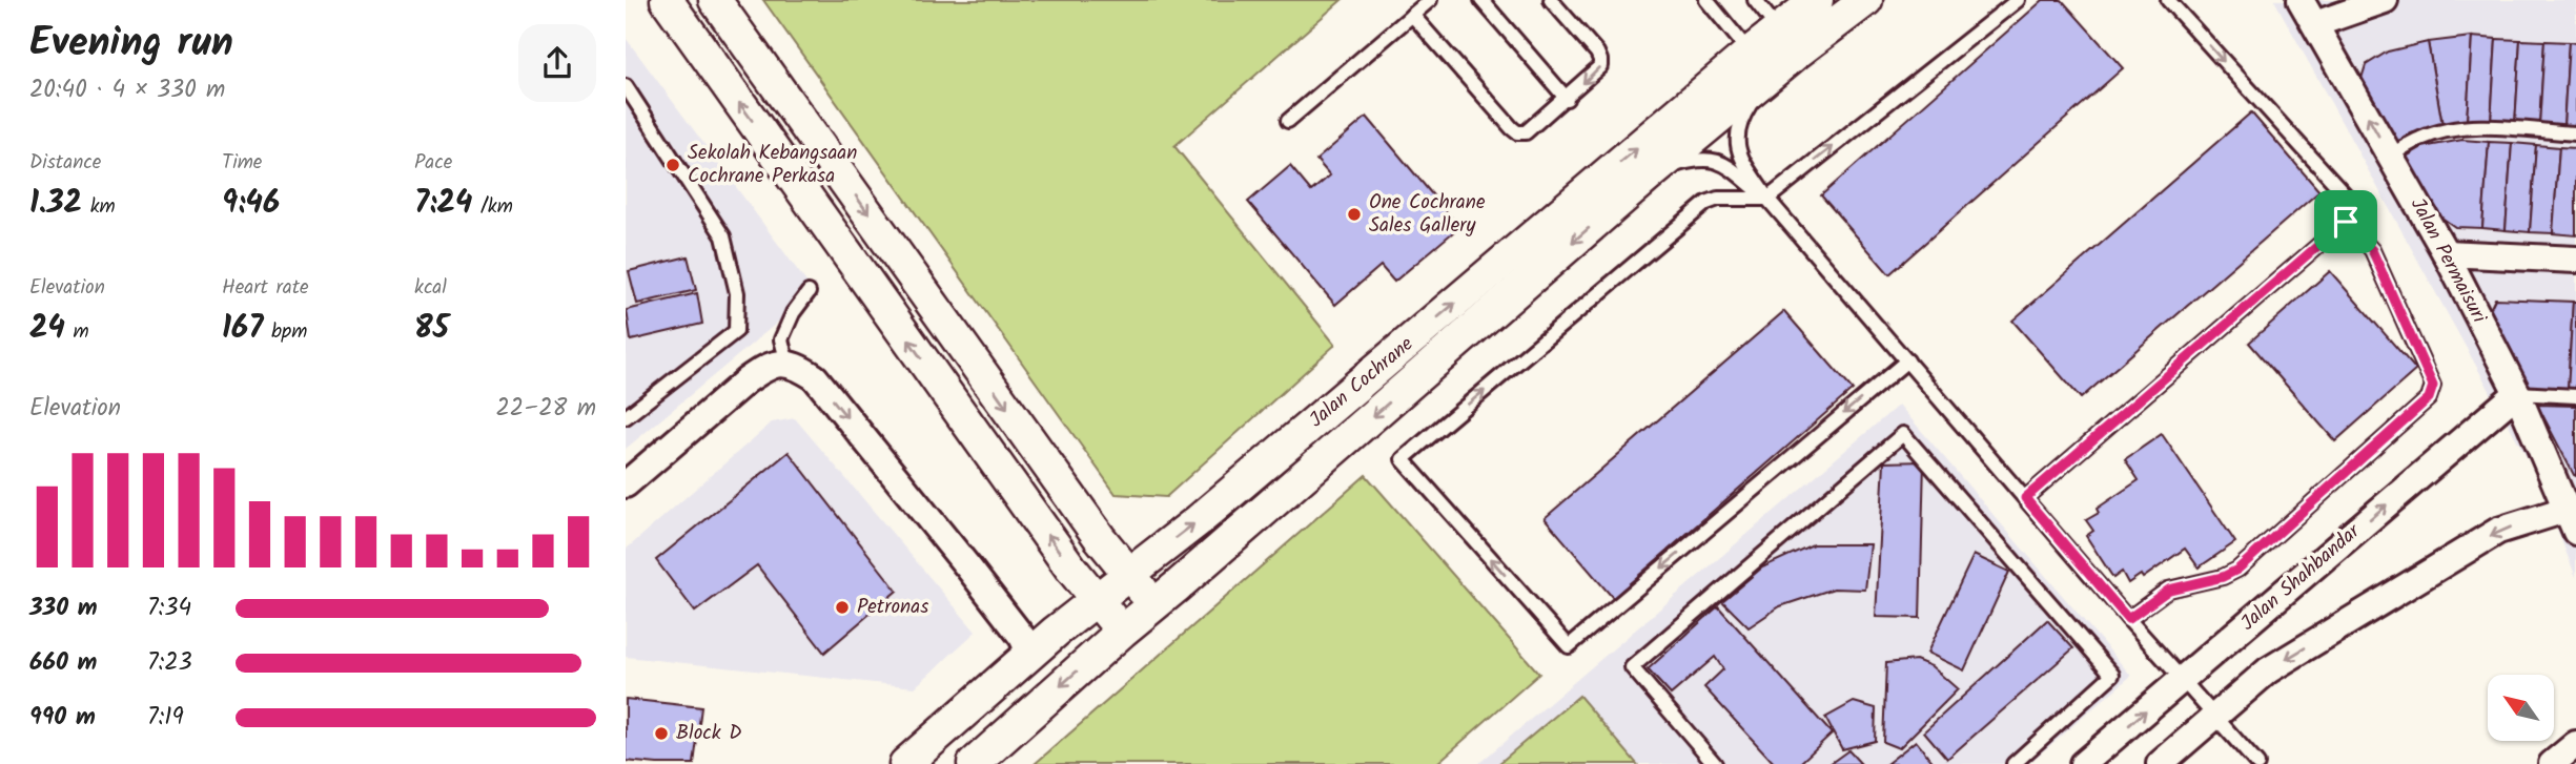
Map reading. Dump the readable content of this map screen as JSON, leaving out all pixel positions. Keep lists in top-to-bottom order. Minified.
{"streets":{"street":["Jalan Permaisuri","Jalan Cochrane","Jalan Shahbandar"]},"crossings":[["Jalan Permaisuri","Jalan Shahbandar"]],"places":["Sekolah Kebangsaan Cochrane Perkasa","One Cochrane Sales Gallery","Petronas","Block D"],"north":"top left","page":{"heading":["Evening run","20:40 · 4 × 330 m"],"stats":[["Distance","1.32 km"],["Time","9:46"],["Pace","7:24 /km"],["Elevation","24 m"],["Heart rate","167 bpm"],["kcal","85"]],"chart":["Elevation","22–28 m"],"list":[{"name":"330 m","note":"7:34"},{"name":"660 m","note":"7:23"},{"name":"990 m","note":"7:19"}]}}
